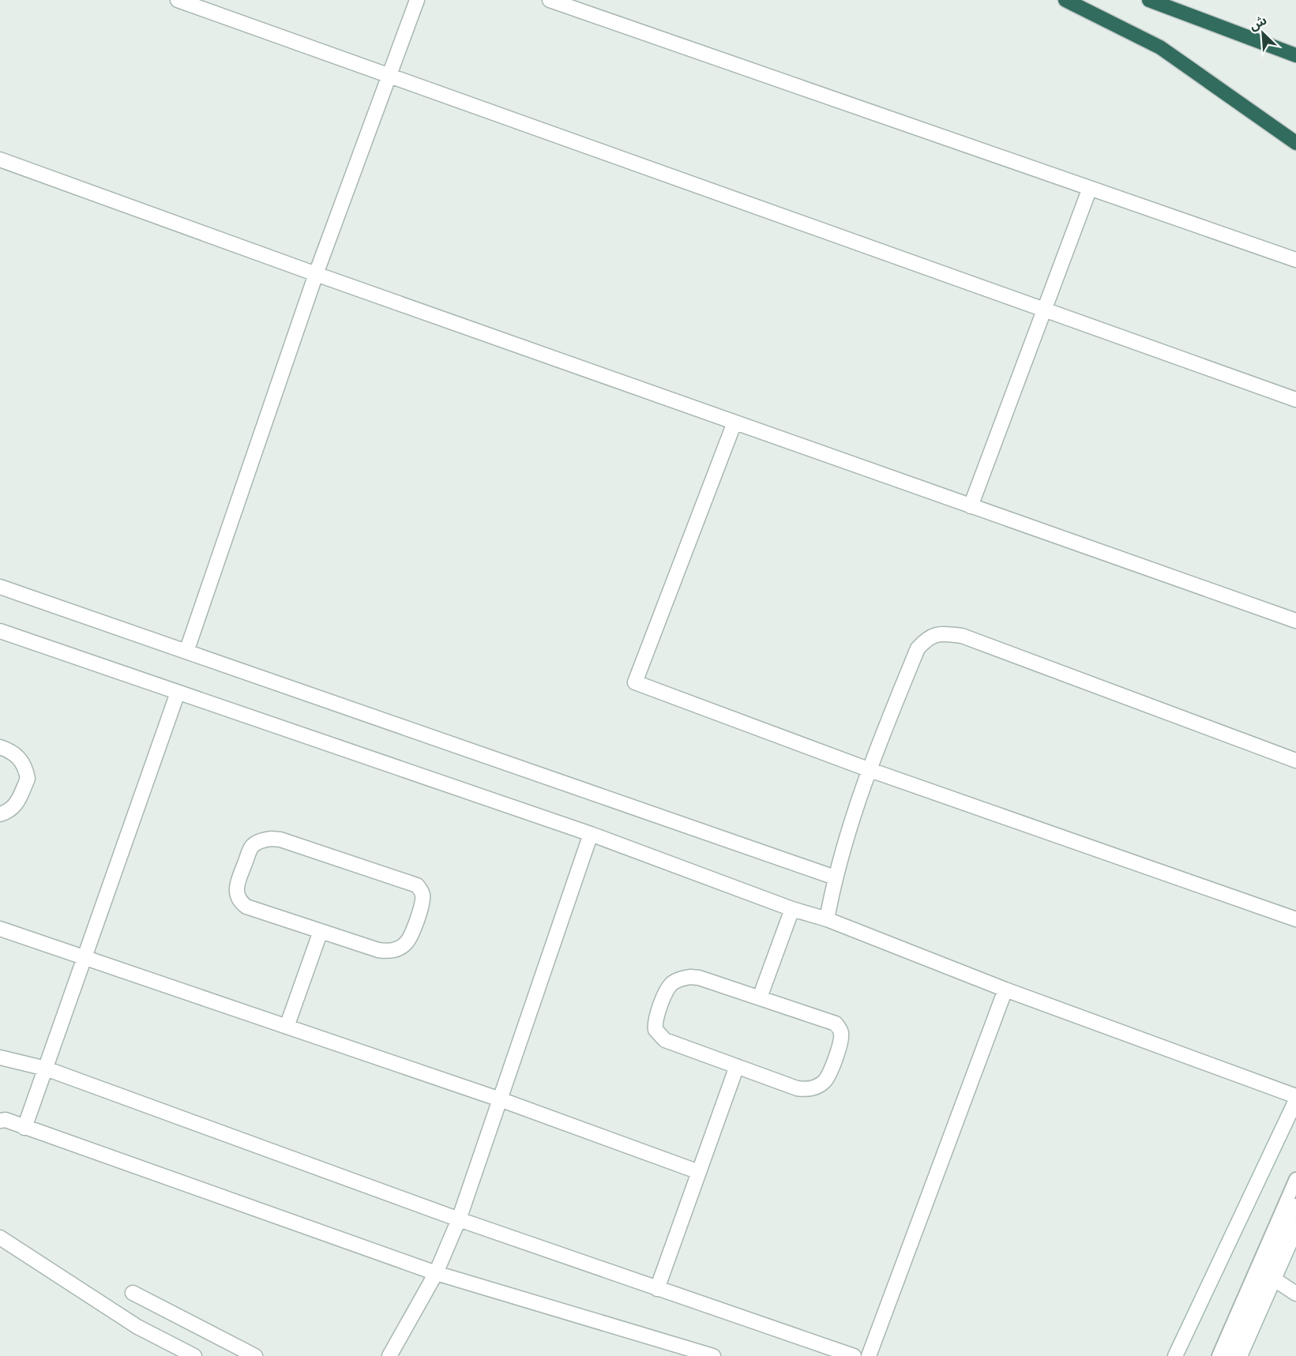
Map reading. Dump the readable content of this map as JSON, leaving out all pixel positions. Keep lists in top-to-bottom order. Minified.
{"north":"top left"}
